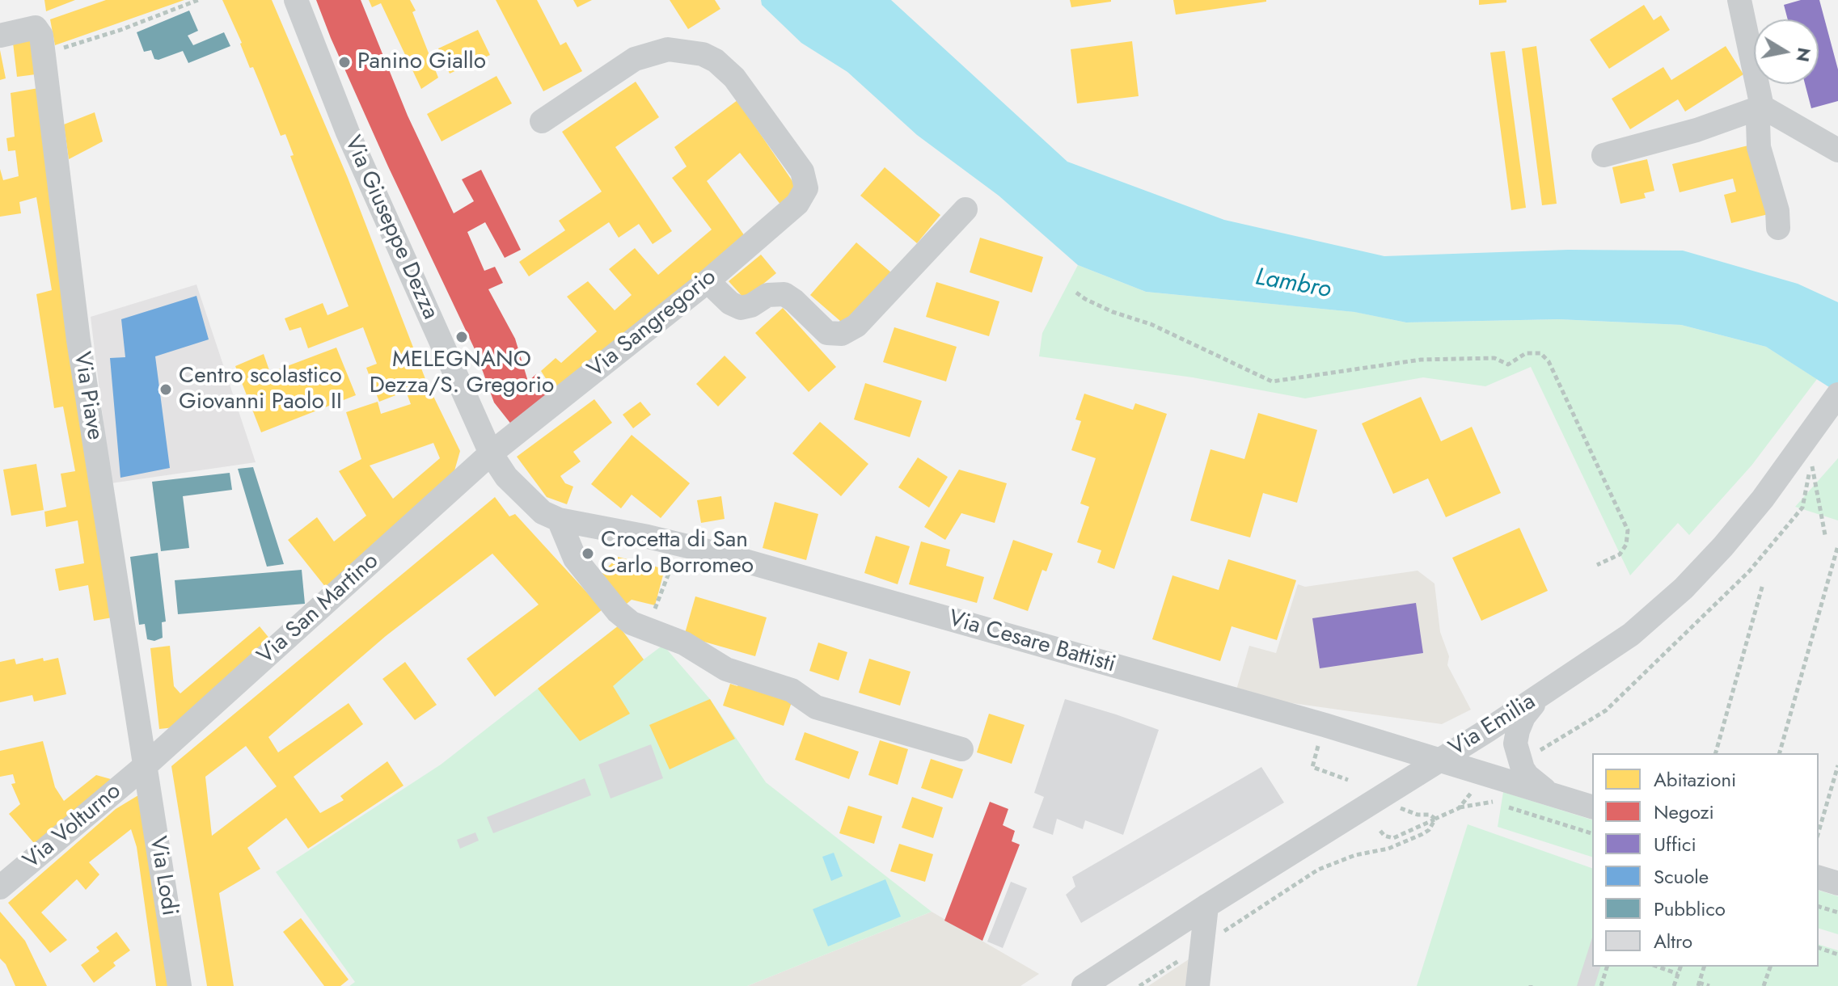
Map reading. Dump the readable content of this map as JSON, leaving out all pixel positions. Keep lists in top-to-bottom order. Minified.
{"streets":{"street":["Via Giuseppe Dezza","Via Sangregorio","Via Piave","Via San Martino","Via Cesare Battisti","Via Emilia","Via Volturno","Via Lodi"]},"crossings":[["Via Giuseppe Dezza","Via Sangregorio"],["Via Giuseppe Dezza","Via San Martino"],["Via Giuseppe Dezza","Via Cesare Battisti"],["Via Sangregorio","Via San Martino"],["Via Sangregorio","Via Cesare Battisti"],["Via Piave","Via San Martino"],["Via Piave","Via Volturno"],["Via Piave","Via Lodi"],["Via San Martino","Via Cesare Battisti"],["Via San Martino","Via Volturno"],["Via San Martino","Via Lodi"],["Via Cesare Battisti","Via Emilia"],["Via Volturno","Via Lodi"]],"water":["Lambro"],"places":["Panino Giallo","MELEGNANO Dezza/S. Gregorio","Centro scolastico Giovanni Paolo II","Crocetta di San Carlo Borromeo"],"legend":["Abitazioni","Negozi","Uffici","Scuole","Pubblico","Altro"],"north":"right"}
